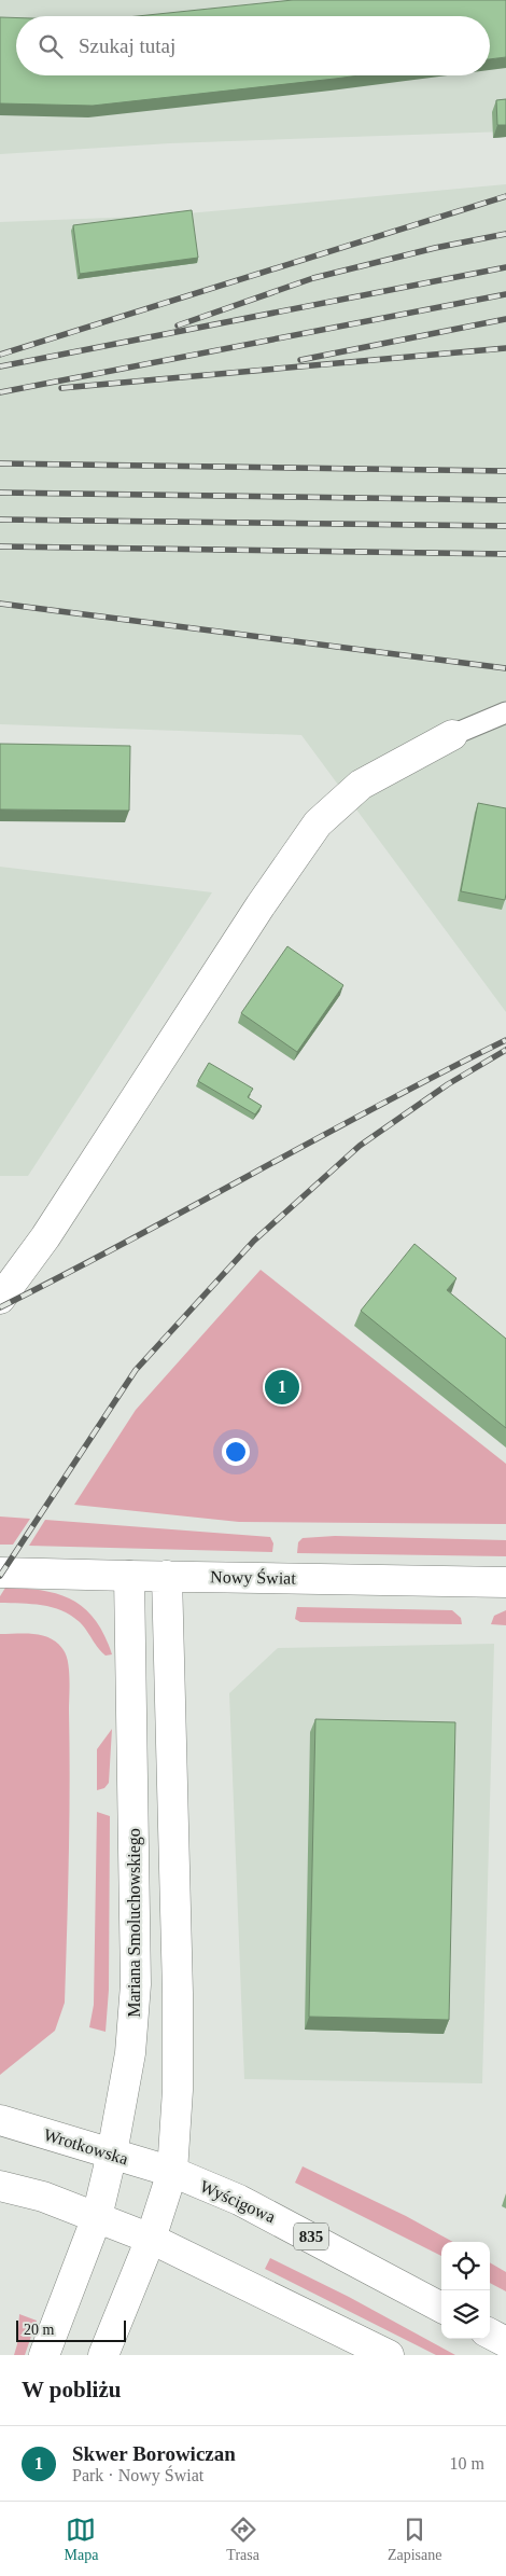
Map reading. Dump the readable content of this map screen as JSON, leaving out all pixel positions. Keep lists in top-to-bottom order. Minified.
{"streets":{"street":["Nowy Świat","Mariana Smoluchowskiego","Wrotkowska","Wyścigowa","835"]},"crossings":[["Nowy Świat","Mariana Smoluchowskiego"],["Mariana Smoluchowskiego","Wrotkowska"],["Wrotkowska","Wyścigowa"]],"scale_bar":"20 m","page":{"search":"Szukaj tutaj","pins":"1","scale":"20 m","heading":"W pobliżu","list":[{"mark":"1","name":"Skwer Borowiczan","note":"Park · Nowy Świat","value":"10 m"}],"nav":["Mapa","Trasa","Zapisane"]}}
